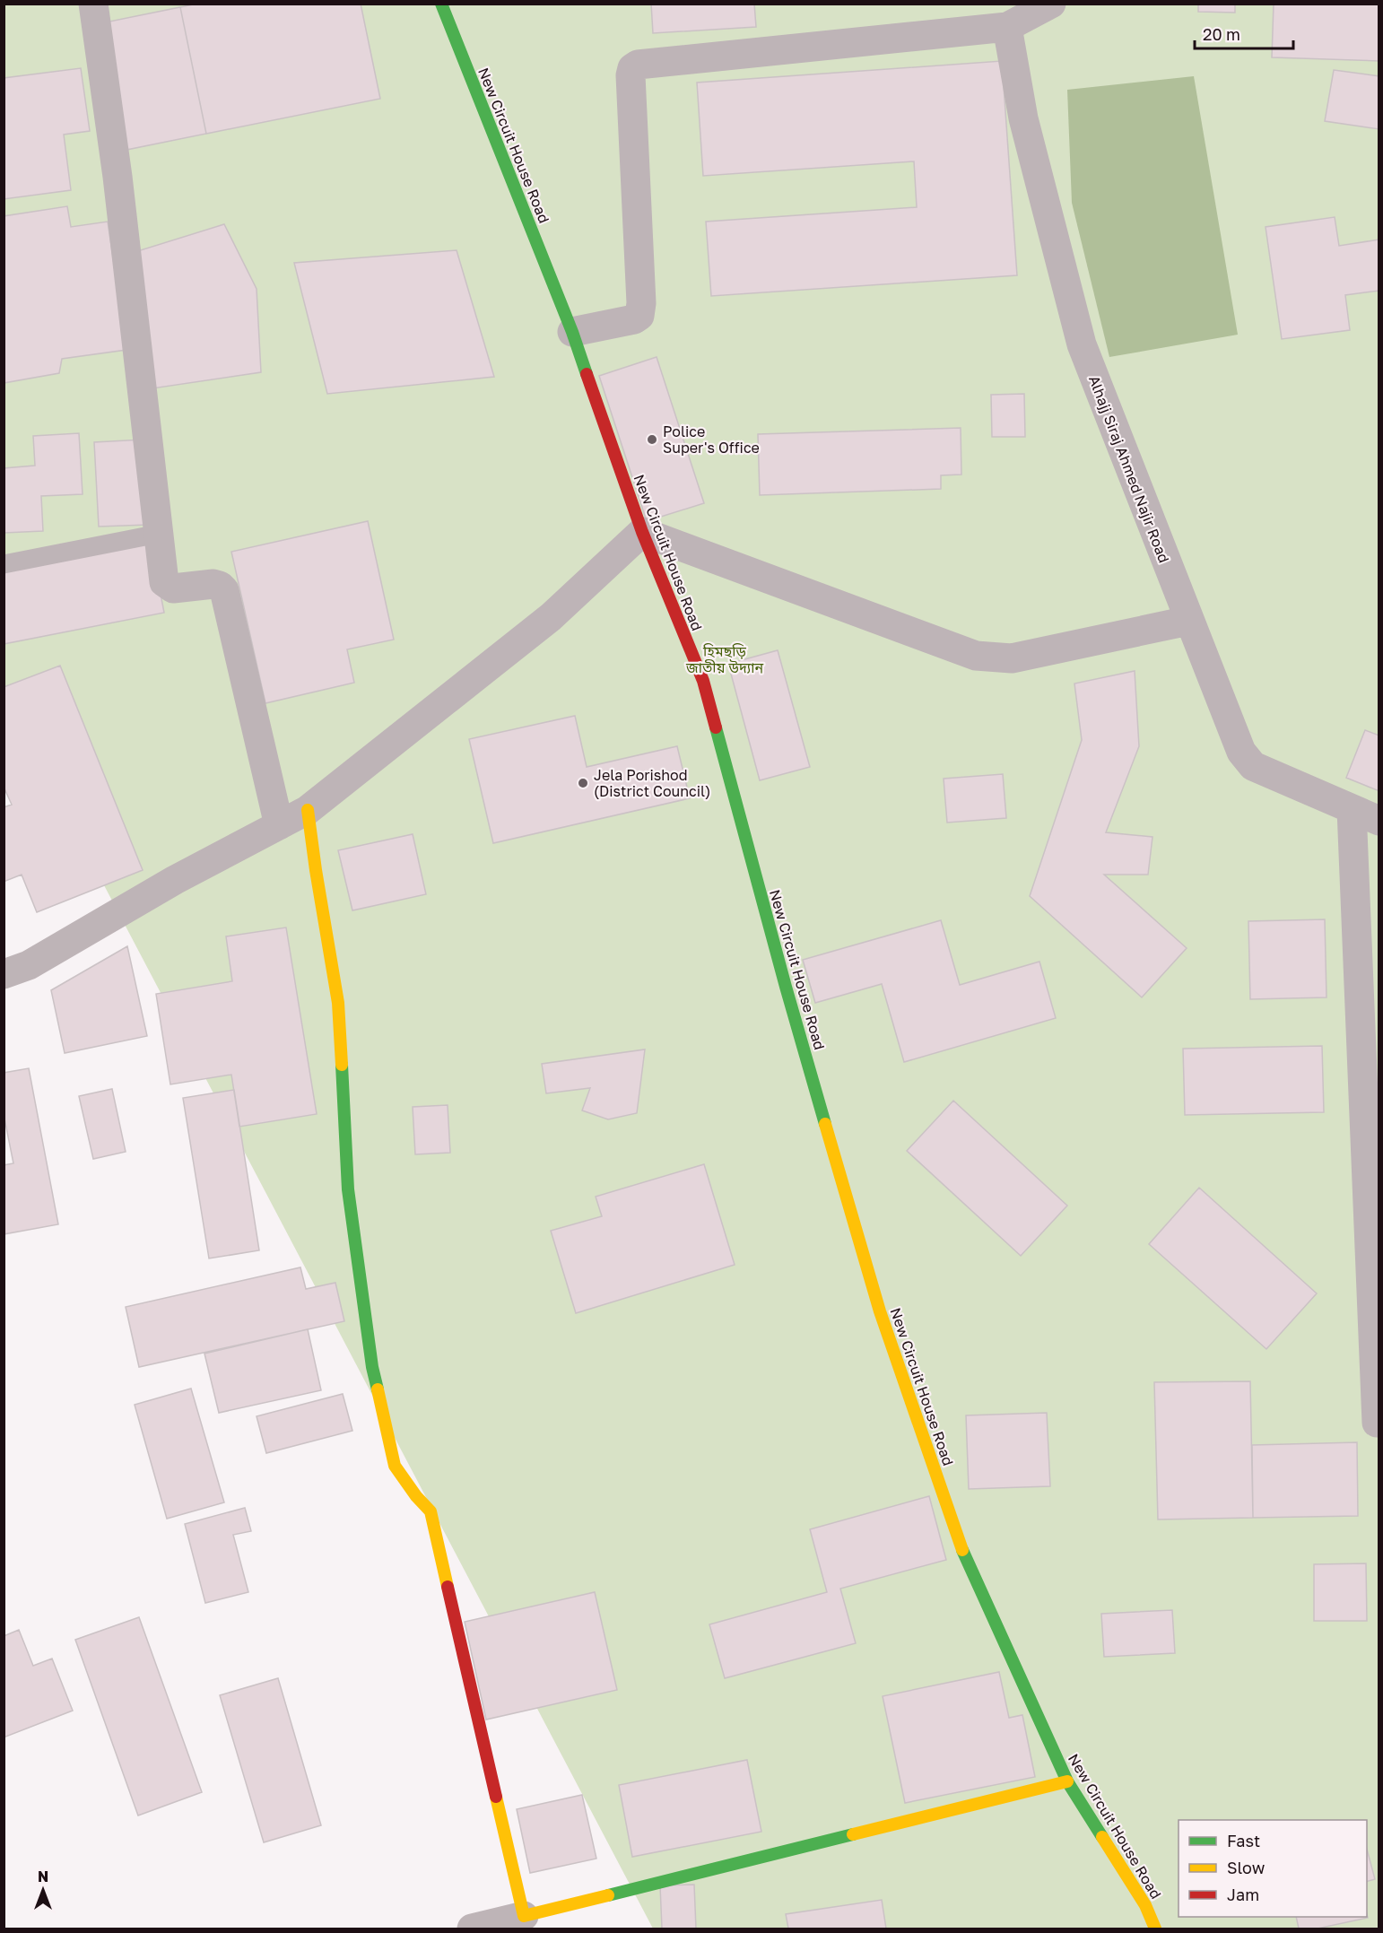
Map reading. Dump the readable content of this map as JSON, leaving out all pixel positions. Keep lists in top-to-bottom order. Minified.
{"streets":{"street":["New Circuit House Road","Alhajj Siraj Ahmed Najir Road"]},"parks":["হিমছড়ি জাতীয় উদ্যান"],"places":["Police Super's Office","Jela Porishod (District Council)"],"legend":["Fast","Slow","Jam"],"scale_bar":"20 m","north":"top"}
